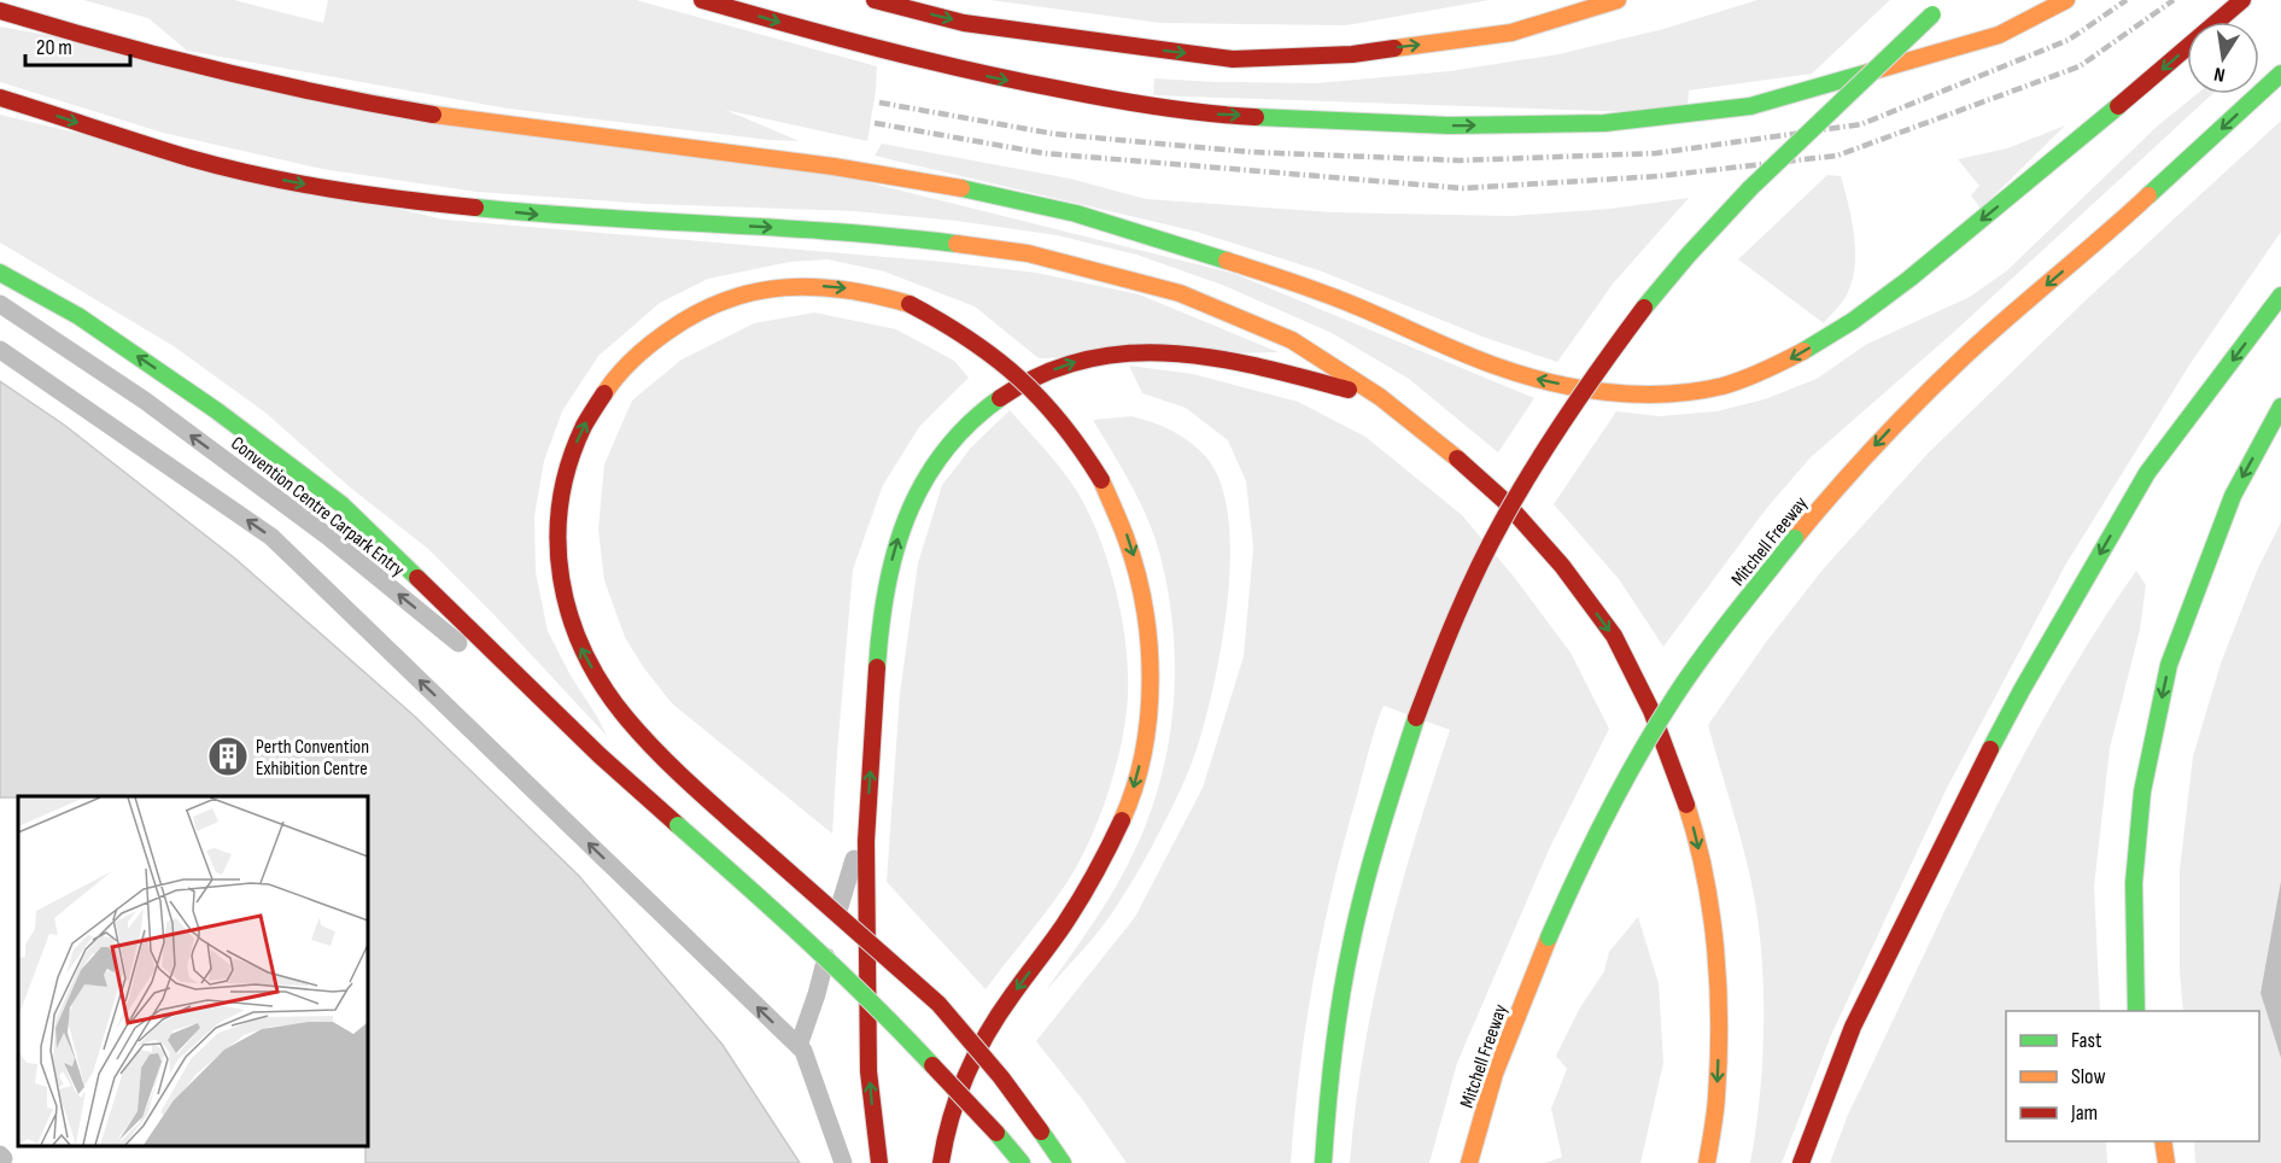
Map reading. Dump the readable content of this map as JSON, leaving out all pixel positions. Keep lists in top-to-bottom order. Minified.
{"streets":{"highway":["Mitchell Freeway"],"lane":["Convention Centre Carpark Entry"]},"one_way":["Mitchell Freeway"],"places":{"building":["Perth Convention Exhibition Centre"]},"legend":["Fast","Slow","Jam"],"scale_bar":"20 m","north":"bottom"}
